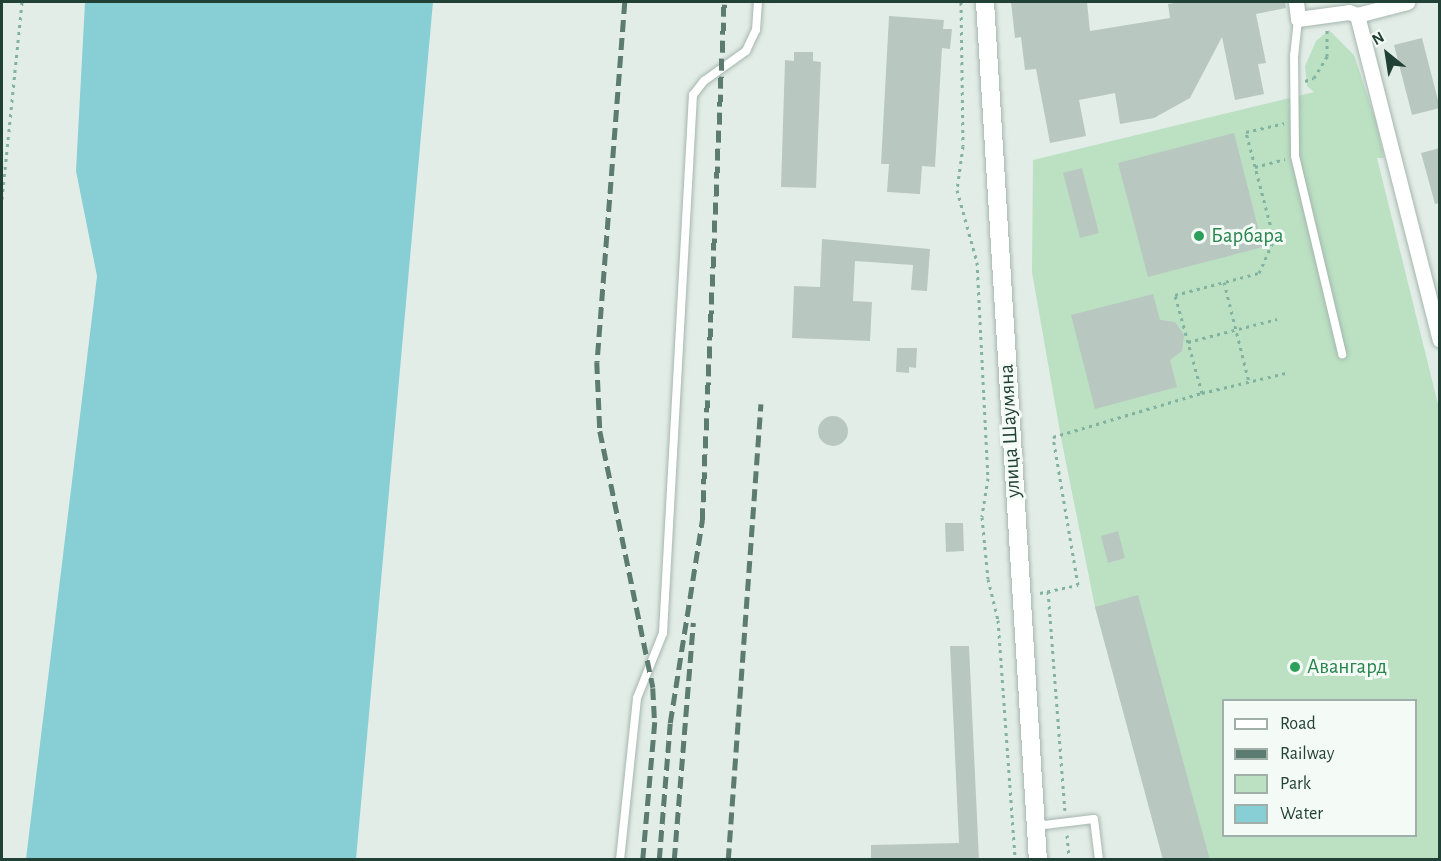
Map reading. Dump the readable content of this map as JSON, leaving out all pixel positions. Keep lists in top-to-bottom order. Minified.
{"streets":{"main road":["улица Шаумяна"]},"places":["Барбара","Авангард"],"legend":["Road","Railway","Park","Water"],"north":"top left"}
